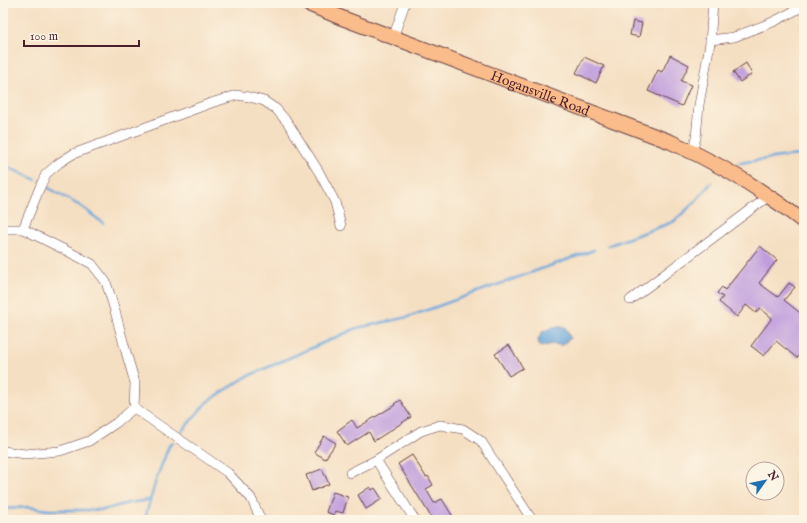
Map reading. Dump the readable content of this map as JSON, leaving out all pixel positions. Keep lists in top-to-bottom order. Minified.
{"streets":{"main road":["Hogansville Road"]},"scale_bar":"100 m","north":"top right"}
